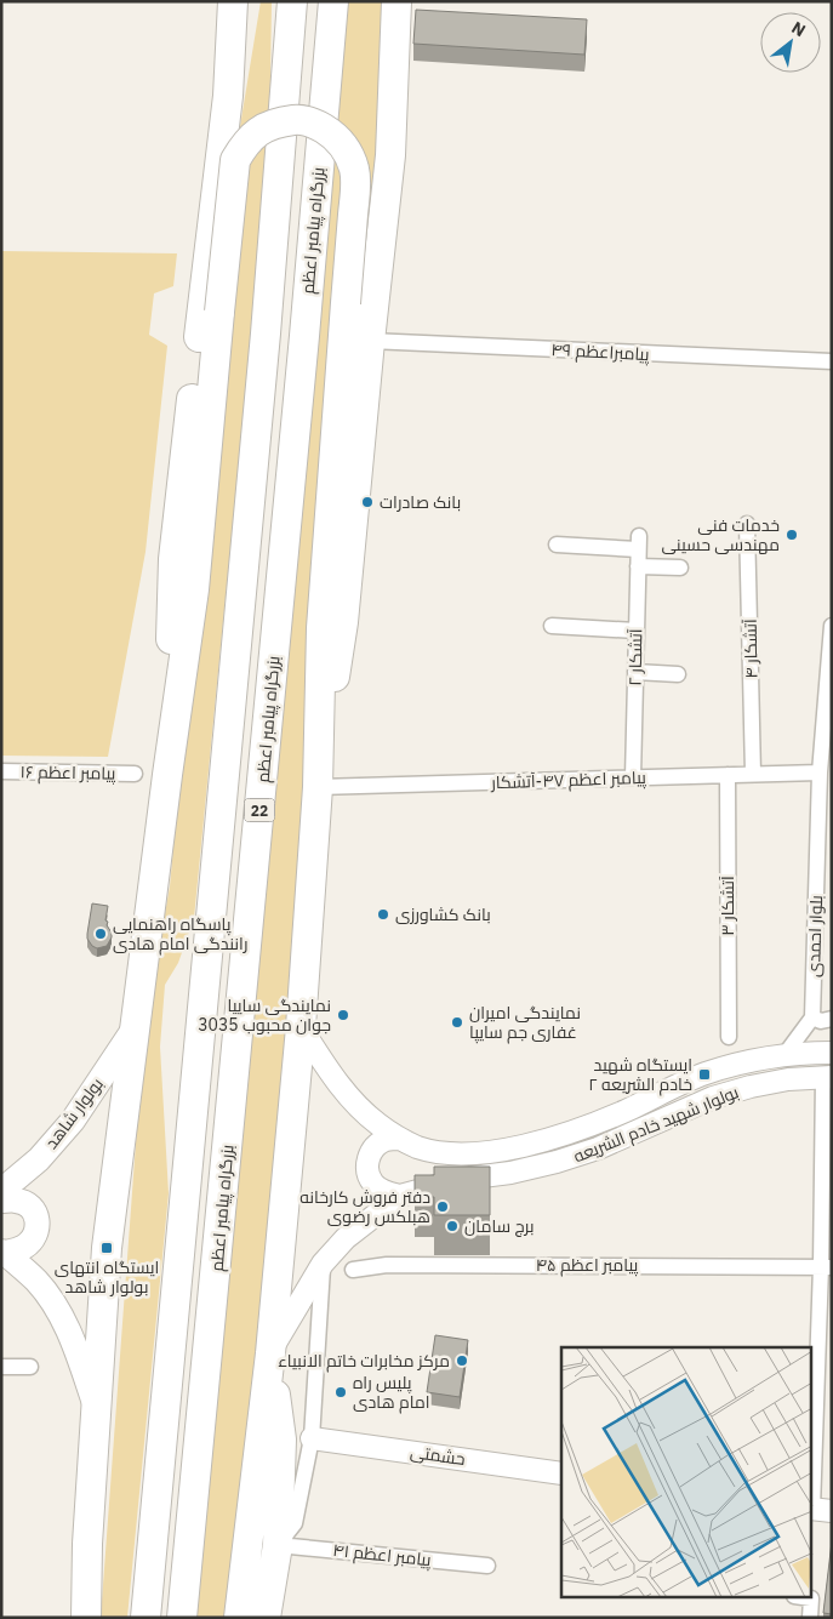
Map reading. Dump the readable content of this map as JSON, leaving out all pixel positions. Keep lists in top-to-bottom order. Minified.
{"streets":{"highway":["بزرگراه پیامبر اعظم","22"],"main road":["بولوار شاهد"],"street":["پیامبراعظم ۴۹","آتشکار ۴","آتشکار ۲","پیامبر اعظم ۱۶","پیامبر اعظم ۴۷-آتشکار","آتشکار ۳","بلوار احمدی","بولوار شهید خادم الشریعه","پیامبر اعظم ۴۵","حشمتی","پیامبر اعظم ۴۱"]},"crossings":[["آتشکار ۴","پیامبر اعظم ۴۷-آتشکار"],["آتشکار ۲","پیامبر اعظم ۴۷-آتشکار"],["پیامبر اعظم ۴۷-آتشکار","آتشکار ۳"],["پیامبر اعظم ۴۷-آتشکار","بلوار احمدی"]],"places":{"other":["بانک صادرات","خدمات فنی مهندسی حسینی","بانک کشاورزی","پاسگاه راهنمایی رانندگی امام هادی","نمایندگی سایپا جوان محبوب 3035","نمایندگی امیران غفاری جم سایپا","دفتر فروش کارخانه هبلکس رضوی","برج سامان","مرکز مخابرات خاتم الانبیاء","پلیس راه امام هادی"],"transit":["ایستگاه شهید خادم الشریعه ۲","ایستگاه انتهای بولوار شاهد"]},"north":"top right"}
